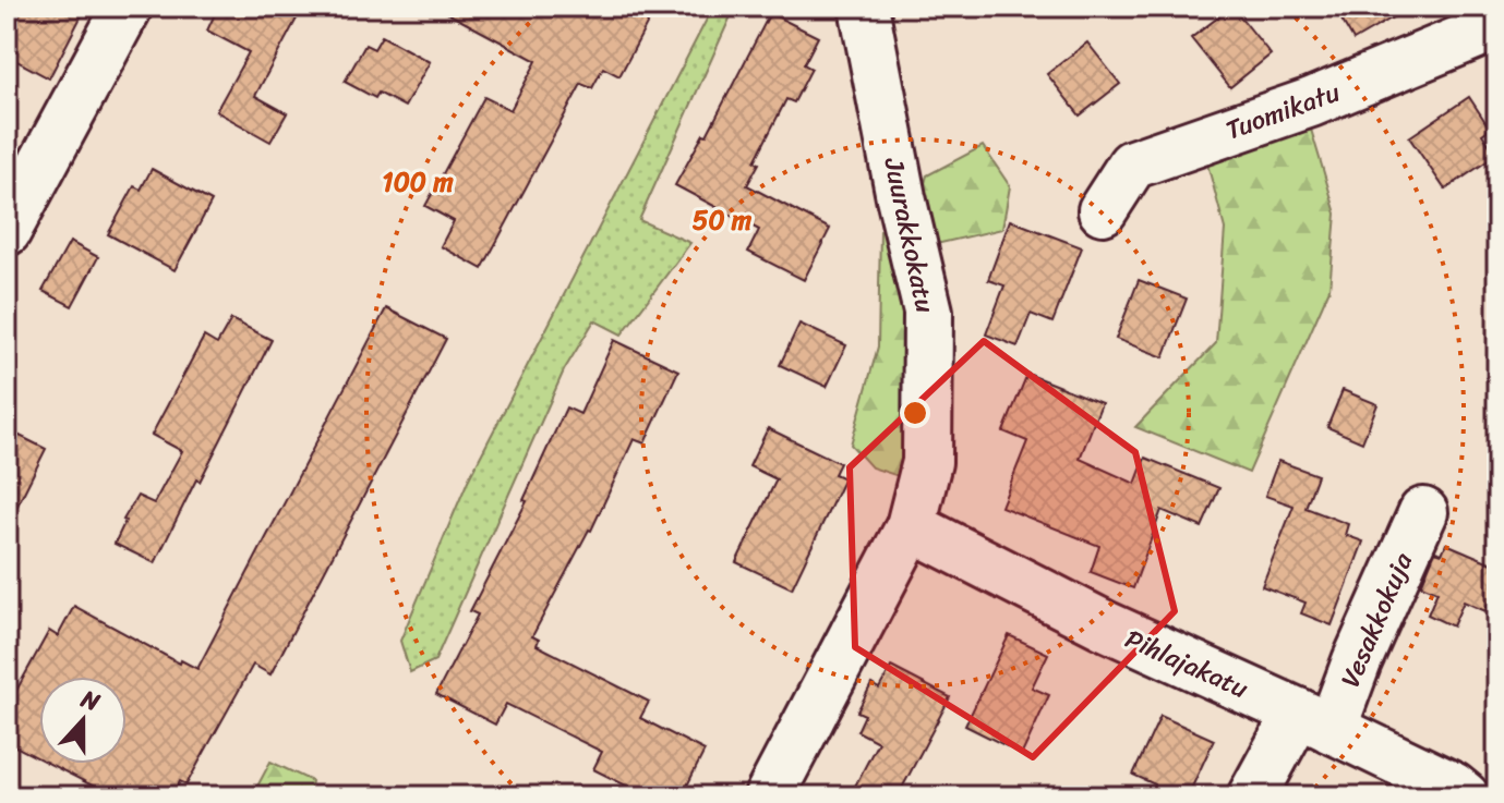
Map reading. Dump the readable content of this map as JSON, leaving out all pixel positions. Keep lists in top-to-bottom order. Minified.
{"streets":{"street":["Tuomikatu","Juurakkokatu","Vesakkokuja","Pihlajakatu"]},"crossings":[["Juurakkokatu","Pihlajakatu"],["Vesakkokuja","Pihlajakatu"]],"north":"top","rings":["100 m","50 m"]}
